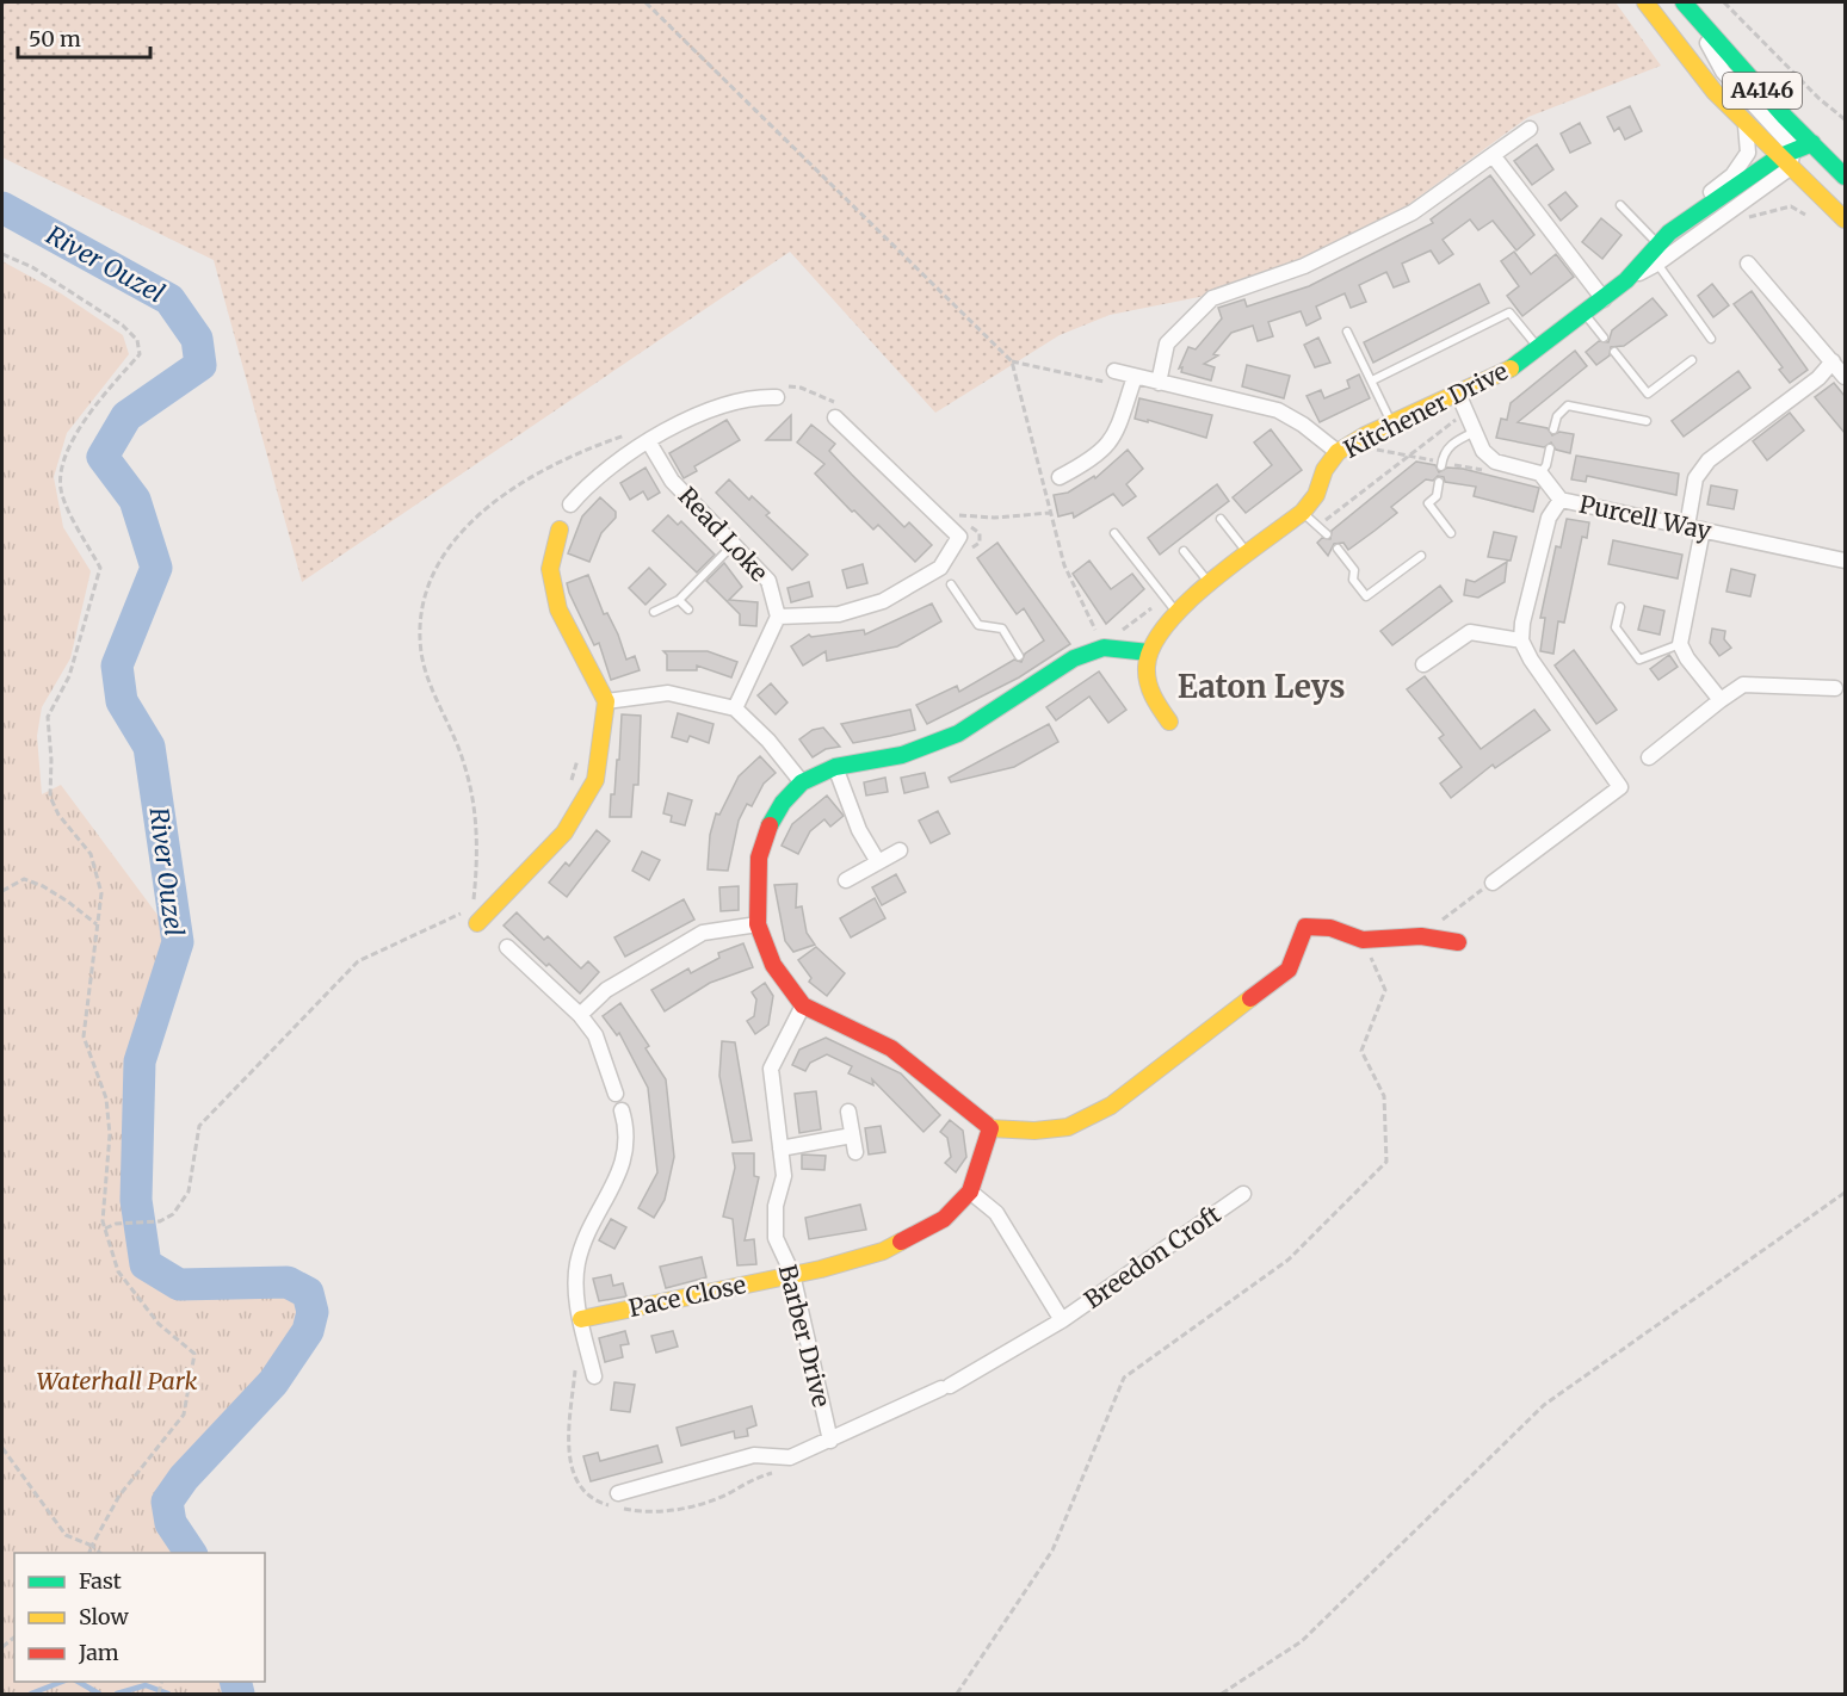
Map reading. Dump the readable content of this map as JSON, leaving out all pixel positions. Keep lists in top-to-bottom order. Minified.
{"streets":{"main road":["A4146","Kitchener Drive","Pace Close"],"street":["Purcell Way","Read Loke","Breedon Croft","Barber Drive"]},"crossings":[["A4146","Kitchener Drive"],["Breedon Croft","Pace Close"],["Breedon Croft","Barber Drive"],["Pace Close","Barber Drive"]],"districts":["Eaton Leys"],"water":["River Ouzel"],"parks":["Waterhall Park"],"legend":["Fast","Slow","Jam"],"scale_bar":"50 m"}
